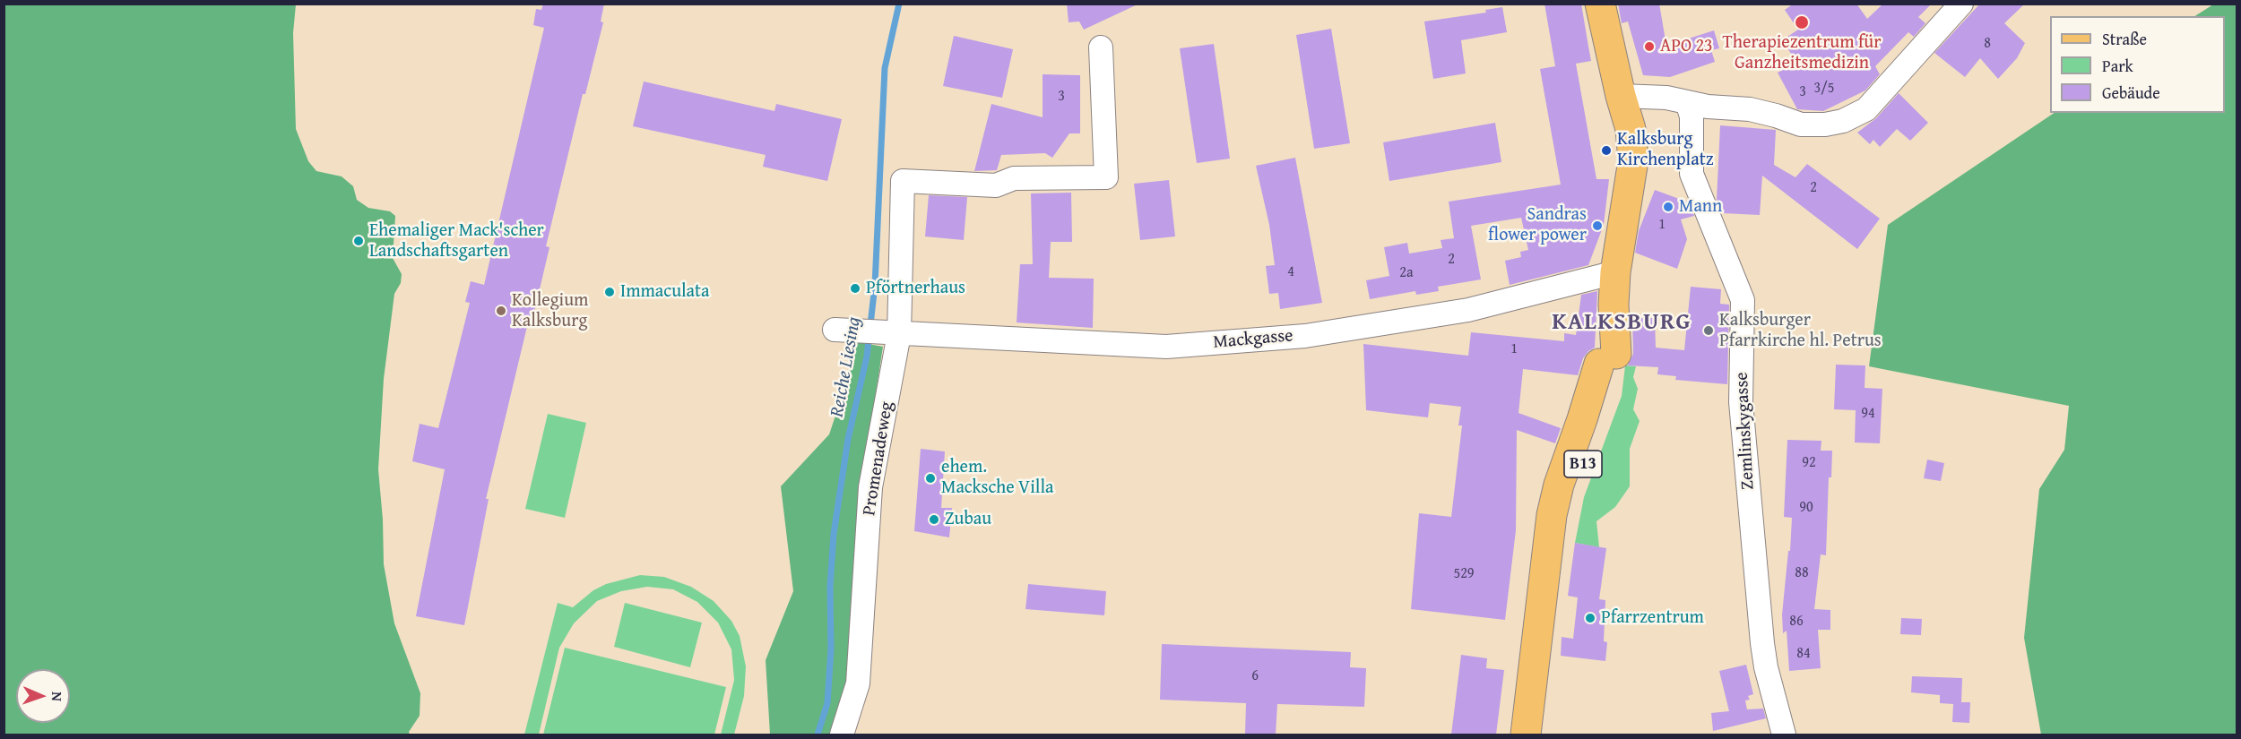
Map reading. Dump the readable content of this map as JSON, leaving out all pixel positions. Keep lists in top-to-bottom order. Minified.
{"streets":{"main road":["B13"],"street":["Mackgasse","Zemlinskygasse","Promenadeweg"]},"crossings":[["Mackgasse","Promenadeweg"],["Mackgasse","B13"]],"districts":["KALKSBURG"],"water":["Reiche Liesing"],"places":["Therapiezentrum für Ganzheitsmedizin","APO 23","Kalksburg Kirchenplatz","Mann","Sandras flower power","Ehemaliger Mack'scher Landschaftsgarten","Pförtnerhaus","Immaculata","Kollegium Kalksburg","Kalksburger Pfarrkirche hl. Petrus","ehem. Macksche Villa","Zubau","Pfarrzentrum"],"house_numbers":["8","3/5","3","3","2","1","2","4","2a","1","94","92","90","88","529","86","84","6"],"legend":["Straße","Park","Gebäude"],"north":"right"}
